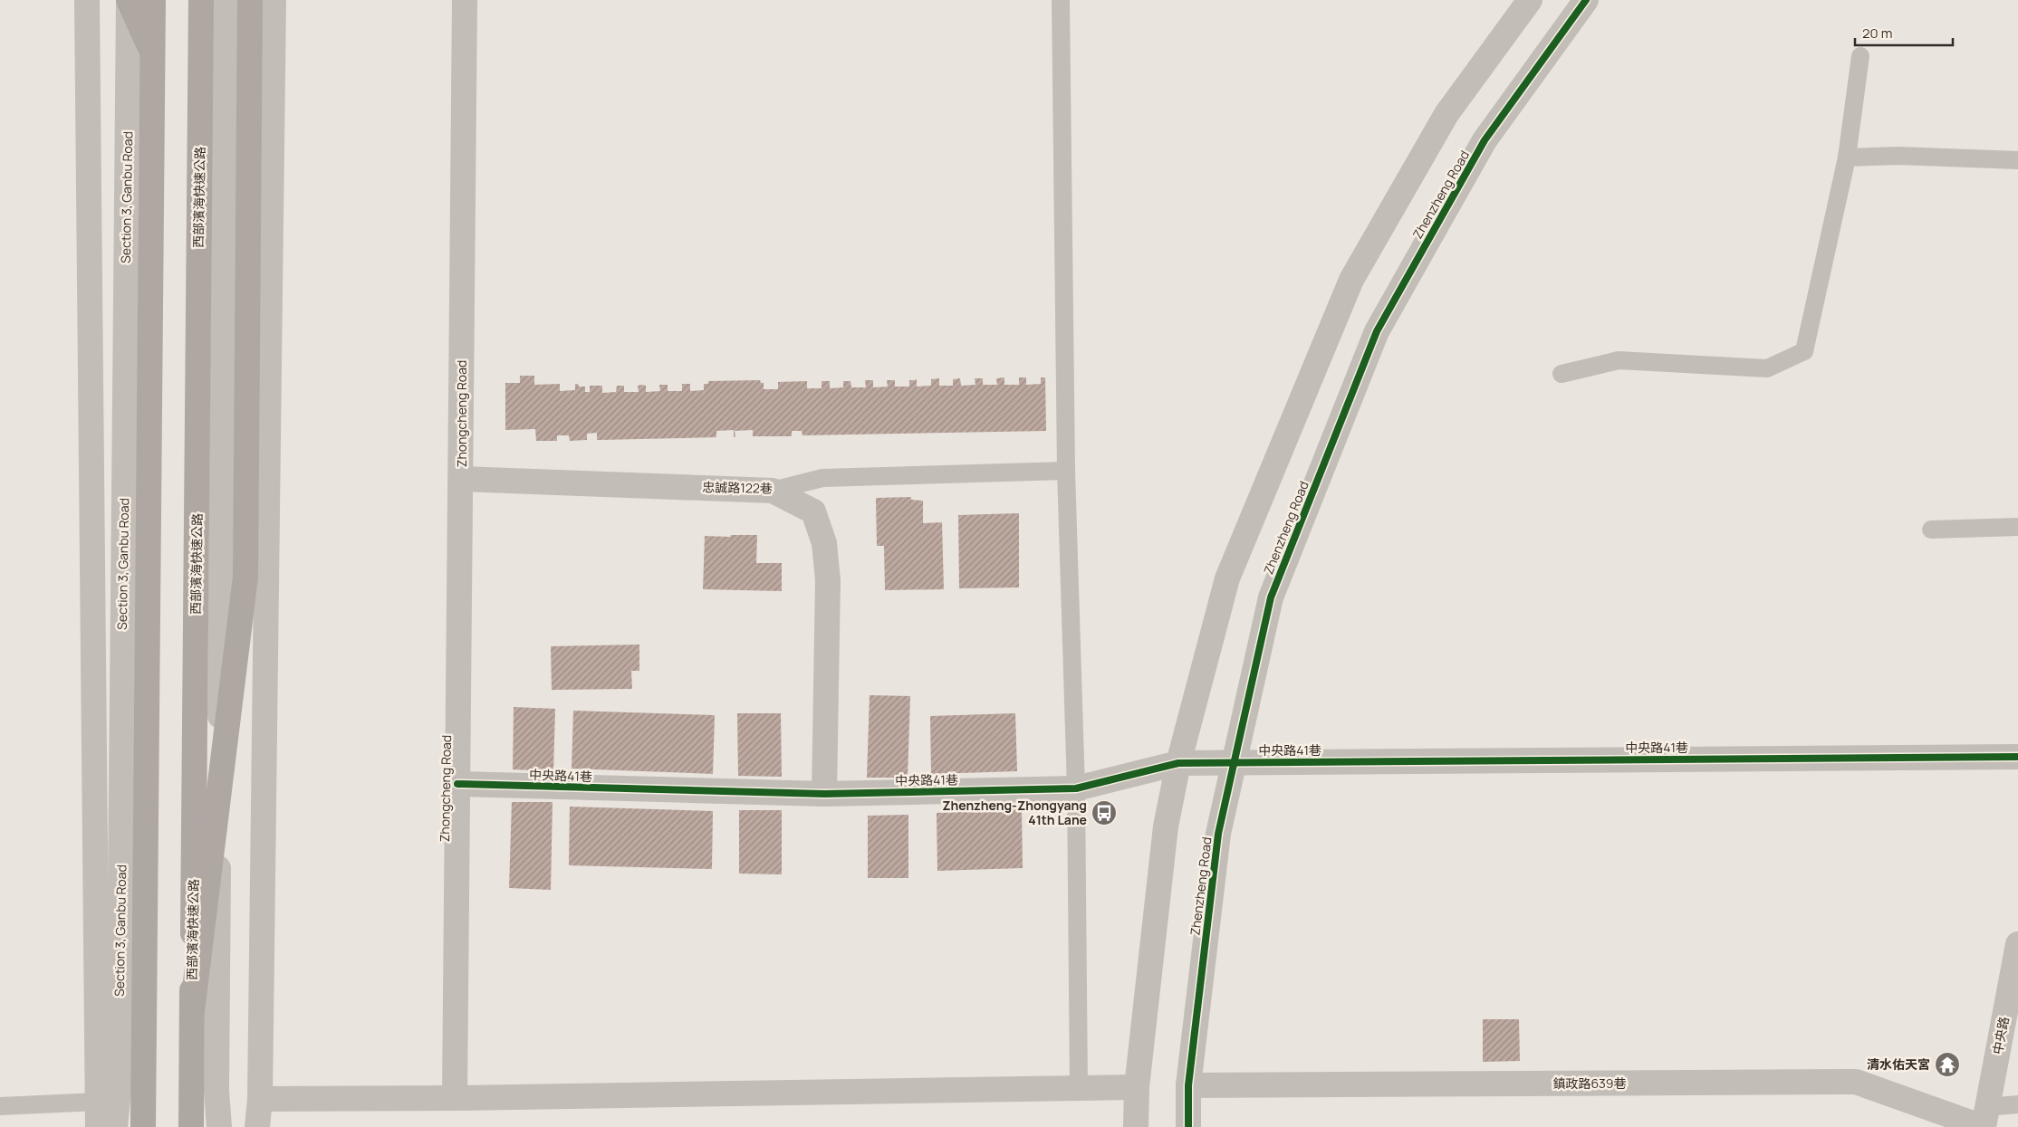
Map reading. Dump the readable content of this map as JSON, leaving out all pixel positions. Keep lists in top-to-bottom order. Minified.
{"streets":{"highway":["西部濱海快速公路"],"street":["Zhenzheng Road","Section 3, Ganbu Road","Zhongcheng Road","忠誠路122巷","中央路41巷","中央路","鎮政路639巷"]},"crossings":[["Zhenzheng Road","中央路41巷"],["Zhenzheng Road","鎮政路639巷"],["Zhongcheng Road","忠誠路122巷"],["Zhongcheng Road","中央路41巷"],["中央路","鎮政路639巷"]],"places":{"bus stop":["Zhenzheng-Zhongyang 41th Lane"],"temple":["清水佑天宮"]},"scale_bar":"20 m"}
